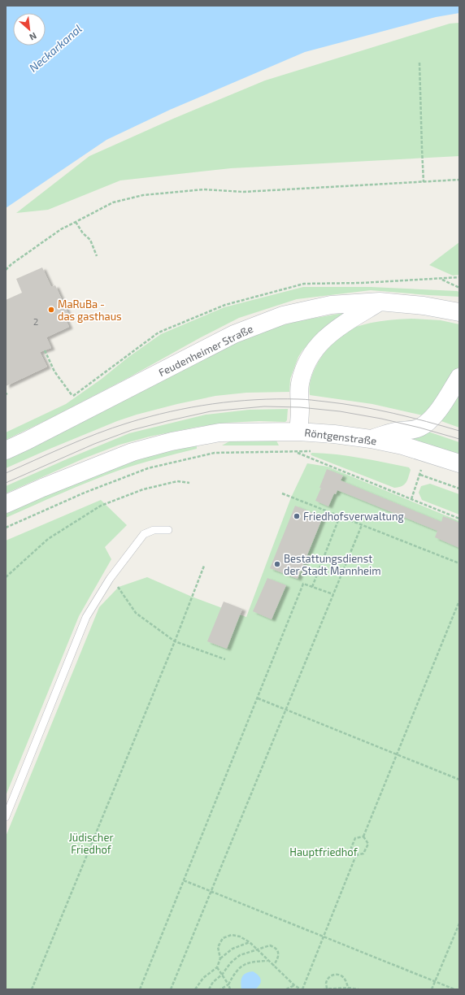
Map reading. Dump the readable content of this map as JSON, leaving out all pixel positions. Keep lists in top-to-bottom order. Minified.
{"streets":{"main road":["Feudenheimer Straße","Röntgenstraße"]},"water":["Neckarkanal"],"parks":["Jüdischer Friedhof","Hauptfriedhof"],"places":["MaRuBa - das gasthaus","Friedhofsverwaltung","Bestattungsdienst der Stadt Mannheim"],"house_numbers":["2"],"north":"bottom right"}
